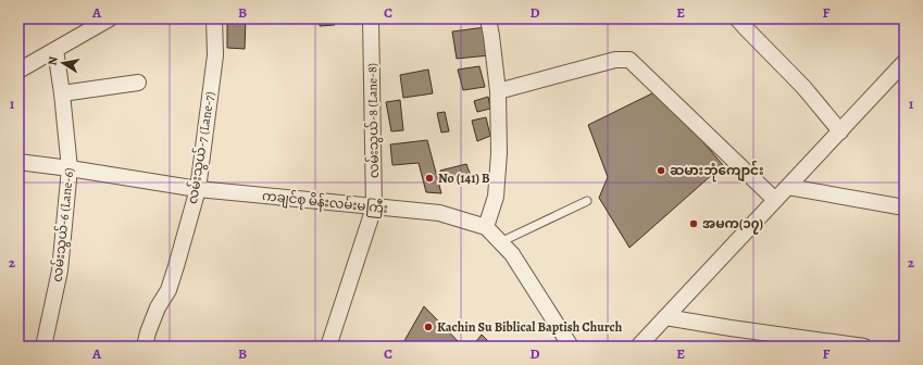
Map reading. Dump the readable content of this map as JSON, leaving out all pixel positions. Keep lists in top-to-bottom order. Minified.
{"streets":{"street":["လမ်းသွယ်-8 (Lane-8)","လမ်းသွယ်-7 (Lane-7)","ကချင်စု မိန်းလမ်းမကြီး","လမ်းသွယ်-6 (Lane-6)"]},"crossings":[["လမ်းသွယ်-8 (Lane-8)","ကချင်စု မိန်းလမ်းမကြီး"],["လမ်းသွယ်-7 (Lane-7)","ကချင်စု မိန်းလမ်းမကြီး"],["ကချင်စု မိန်းလမ်းမကြီး","လမ်းသွယ်-6 (Lane-6)"]],"places":["ဆမားဘုံကျောင်း","No (141) B","အမက(၁၇)","Kachin Su Biblical Baptish Church"],"north":"left","grid":{"columns":["A","B","C","D","E","F"],"rows":["1","2"]}}
